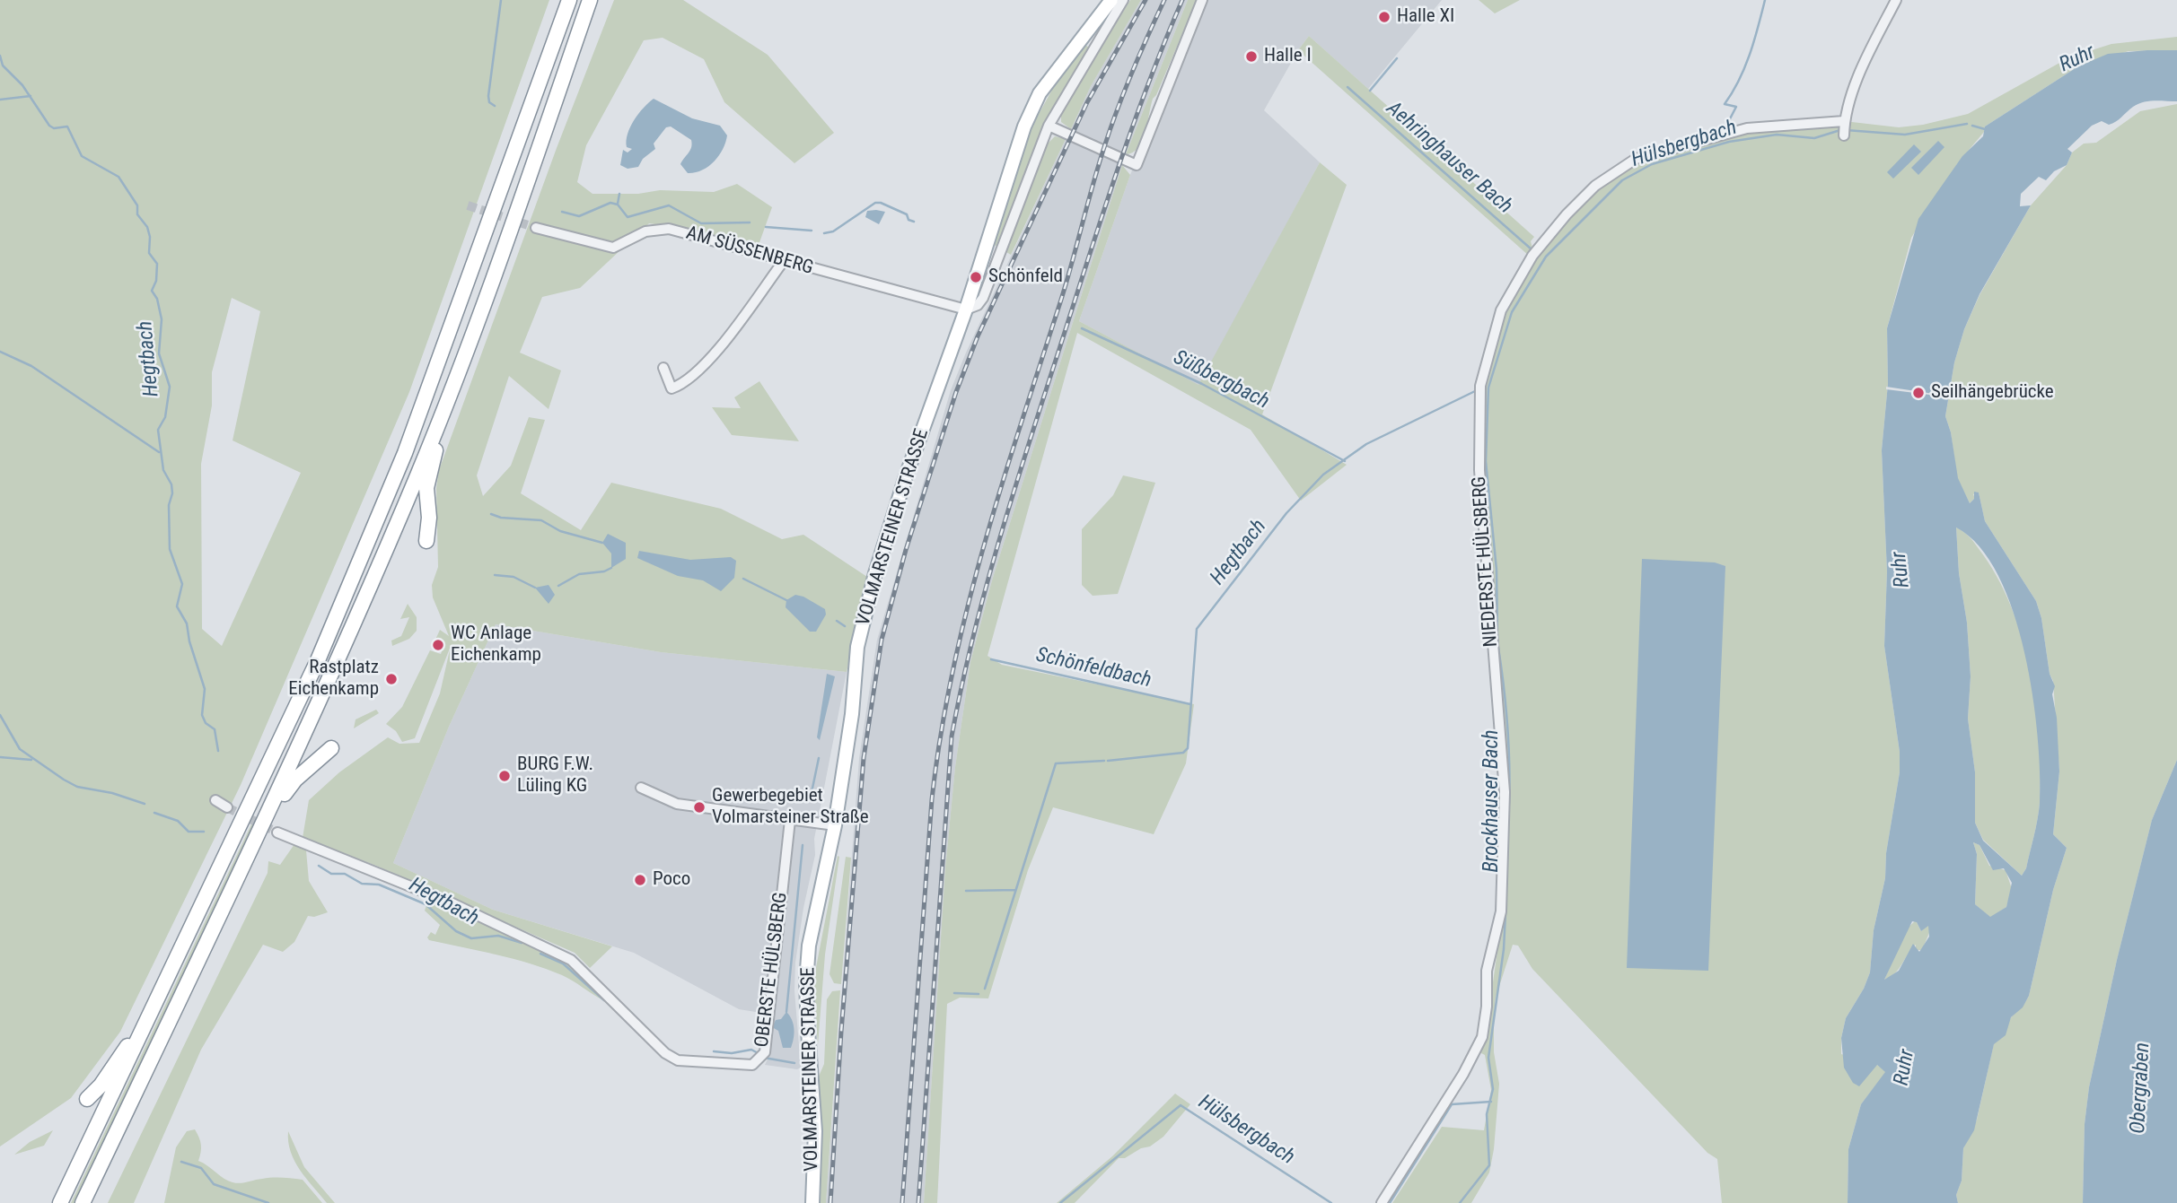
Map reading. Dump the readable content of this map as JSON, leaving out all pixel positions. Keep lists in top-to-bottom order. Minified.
{"streets":{"main road":["VOLMARSTEINER STRASSE"],"street":["AM SÜSSENBERG","NIEDERSTE HÜLSBERG","OBERSTE HÜLSBERG"]},"crossings":[["AM SÜSSENBERG","VOLMARSTEINER STRASSE"]],"water":["Ruhr","Hülsbergbach","Aehringhauser Bach","Hegtbach","Süßbergbach","Schönfeldbach","Brockhauser Bach","Obergraben"],"places":["Halle XI","Halle I","Schönfeld","Seilhängebrücke","WC Anlage Eichenkamp","Rastplatz Eichenkamp","BURG F.W. Lüling KG","Gewerbegebiet Volmarsteiner Straße","Poco"]}
